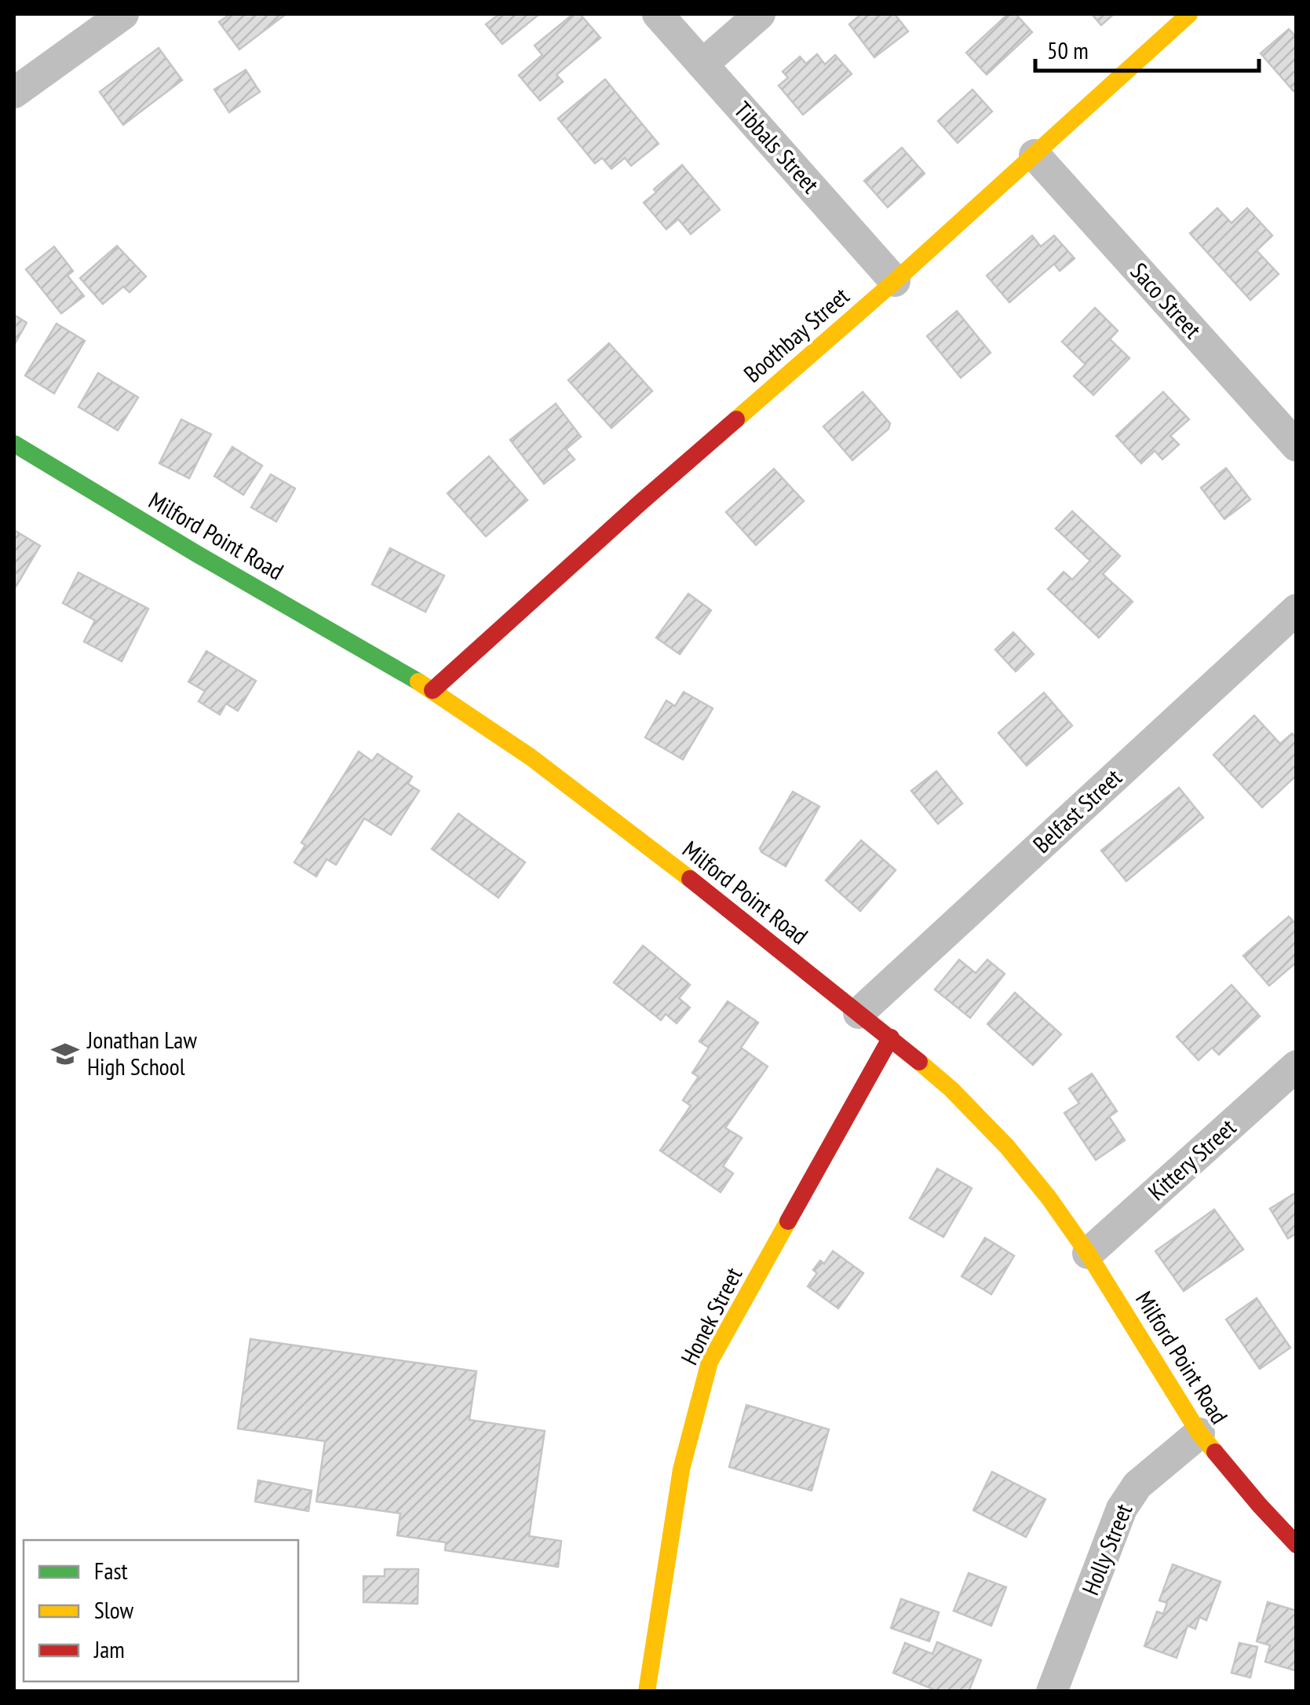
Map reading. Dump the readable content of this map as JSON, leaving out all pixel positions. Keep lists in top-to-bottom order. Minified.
{"streets":{"main road":["Boothbay Street","Milford Point Road","Honek Street"],"street":["Tibbals Street","Saco Street","Belfast Street","Kittery Street","Holly Street"]},"crossings":[["Tibbals Street","Boothbay Street"],["Saco Street","Boothbay Street"],["Boothbay Street","Milford Point Road"],["Milford Point Road","Belfast Street"],["Milford Point Road","Kittery Street"],["Milford Point Road","Honek Street"],["Milford Point Road","Holly Street"]],"places":{"school or university":["Jonathan Law High School"]},"legend":["Fast","Slow","Jam"],"scale_bar":"50 m"}
